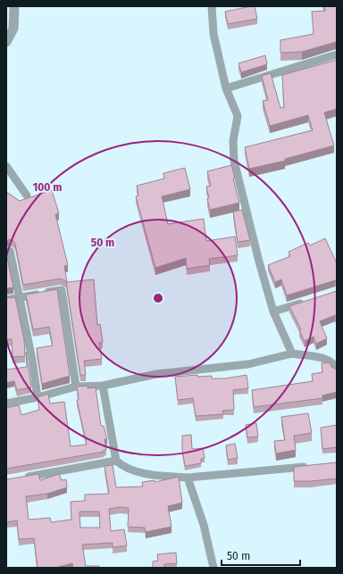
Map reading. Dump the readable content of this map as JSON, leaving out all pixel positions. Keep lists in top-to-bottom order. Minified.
{"scale_bar":"50 m","rings":["100 m","50 m"]}
